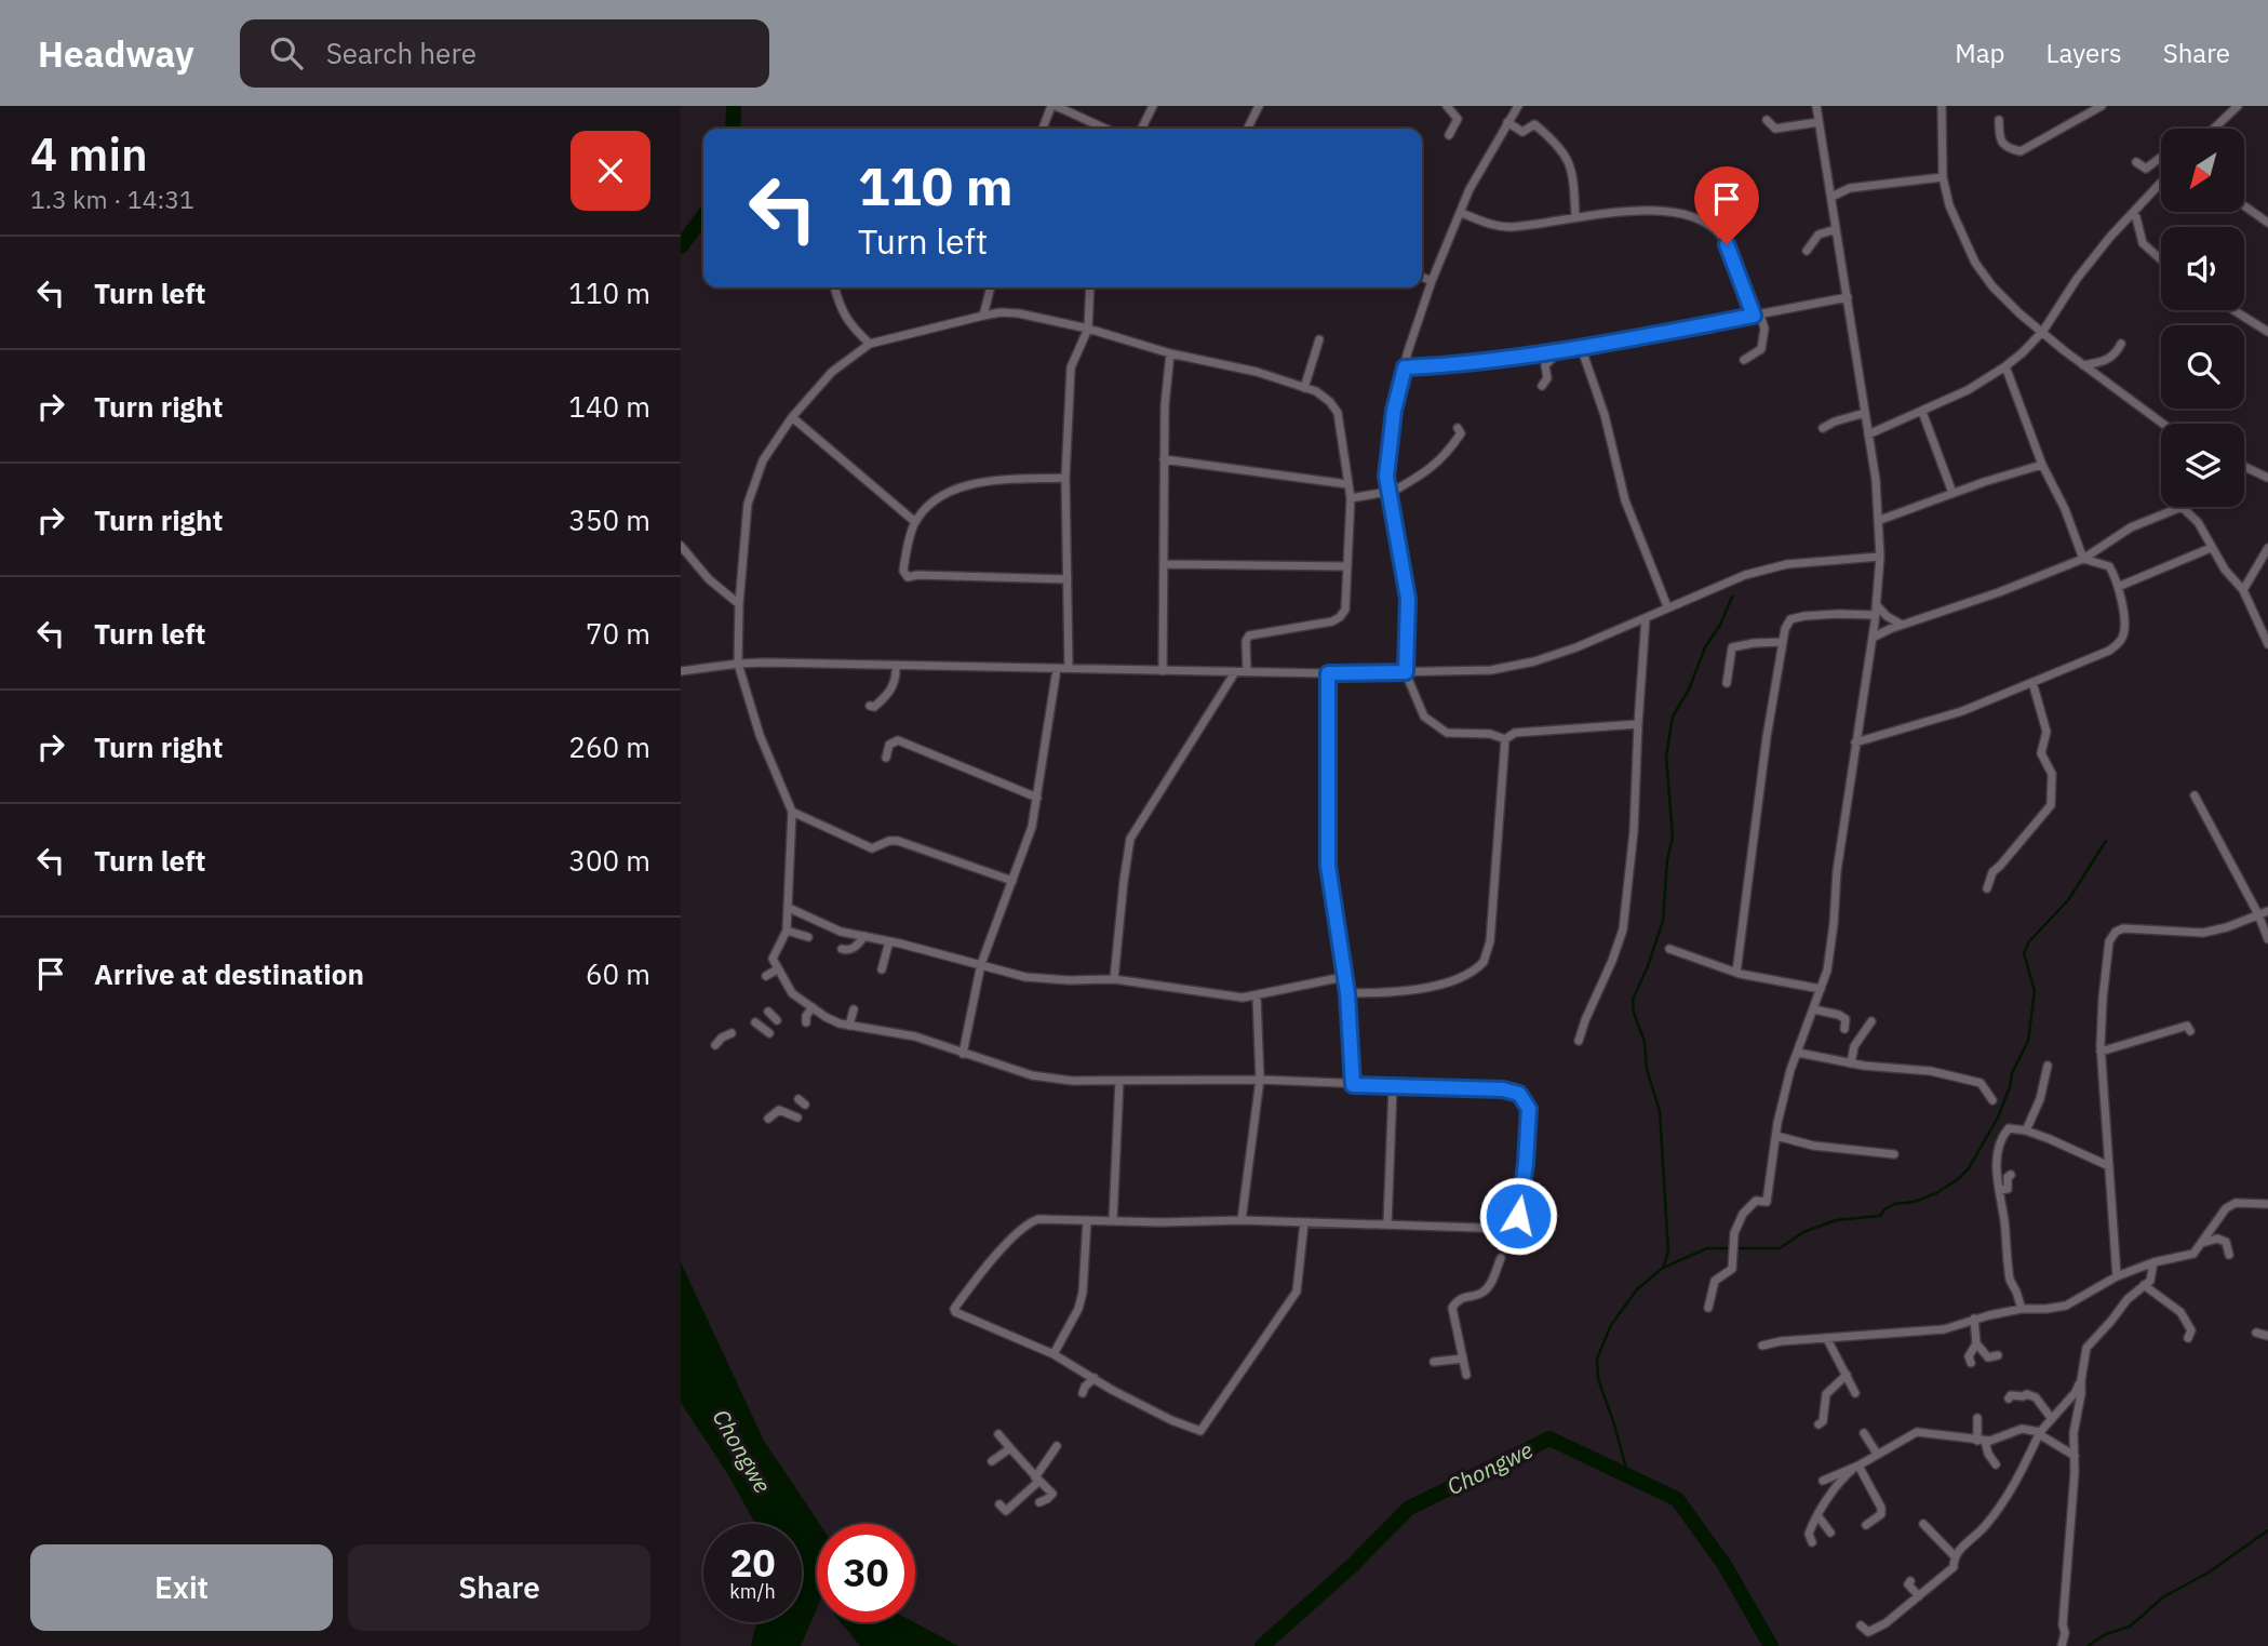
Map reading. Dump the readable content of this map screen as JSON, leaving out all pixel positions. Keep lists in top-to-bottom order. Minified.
{"water":["Chongwe"],"north":"bottom left","page":{"header":"Headway","search":"Search here","nav":["Map","Layers","Share"],"heading":["4 min","1.3 km · 14:31"],"turn":["110 m","Turn left"],"list":[{"name":"Turn left","value":"110 m"},{"name":"Turn right","value":"140 m"},{"name":"Turn right","value":"350 m"},{"name":"Turn left","value":"70 m"},{"name":"Turn right","value":"260 m"},{"name":"Turn left","value":"300 m"},{"name":"Arrive at destination","value":"60 m"}],"speed":"20 km/h","limit":"30","buttons":["Exit","Share"]}}
